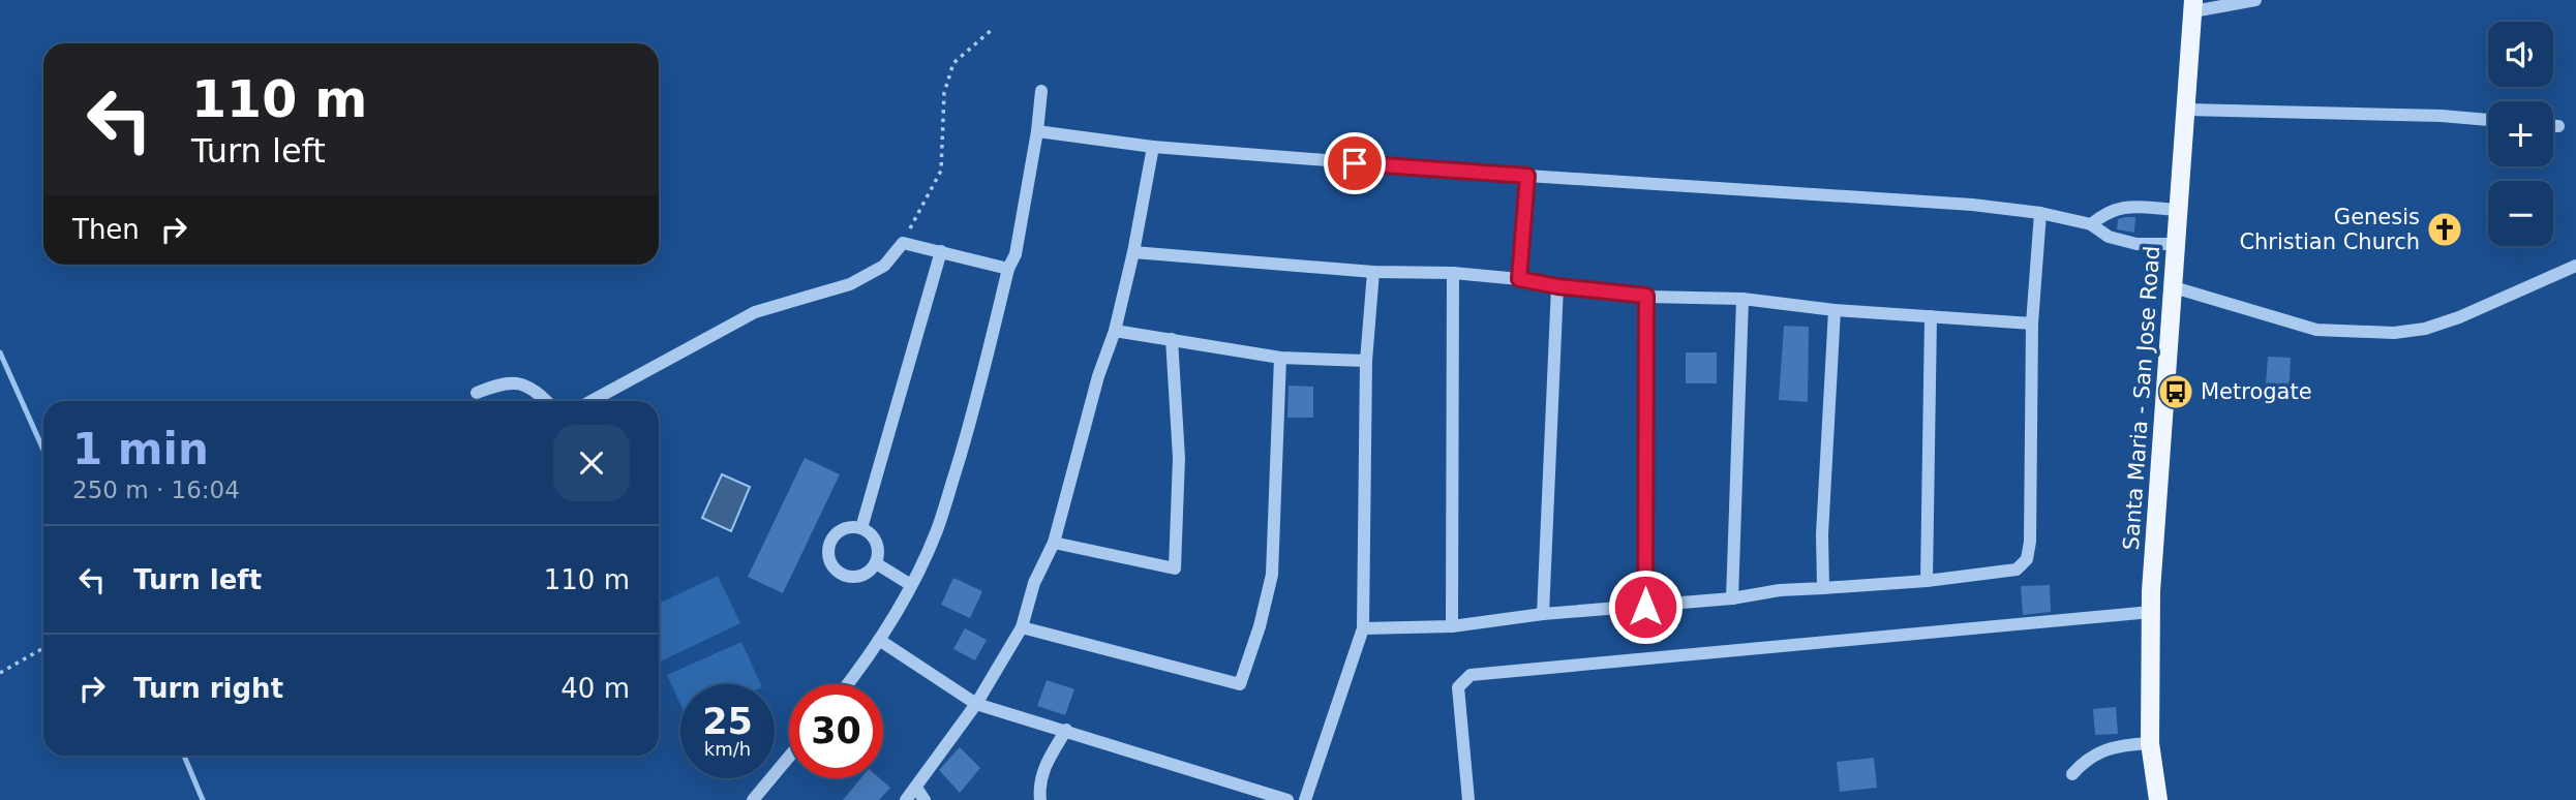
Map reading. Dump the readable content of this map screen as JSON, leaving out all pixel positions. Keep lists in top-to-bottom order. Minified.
{"streets":{"main road":["Santa Maria - San Jose Road"]},"places":{"church":["Genesis Christian Church"],"bus stop":["Metrogate"]},"page":{"map_buttons":["+","−"],"turn":["110 m","Turn left"],"then":"Then","heading":["1 min","250 m · 16:04"],"list":[{"name":"Turn left","value":"110 m"},{"name":"Turn right","value":"40 m"}],"speed":"25 km/h","limit":"30"}}
